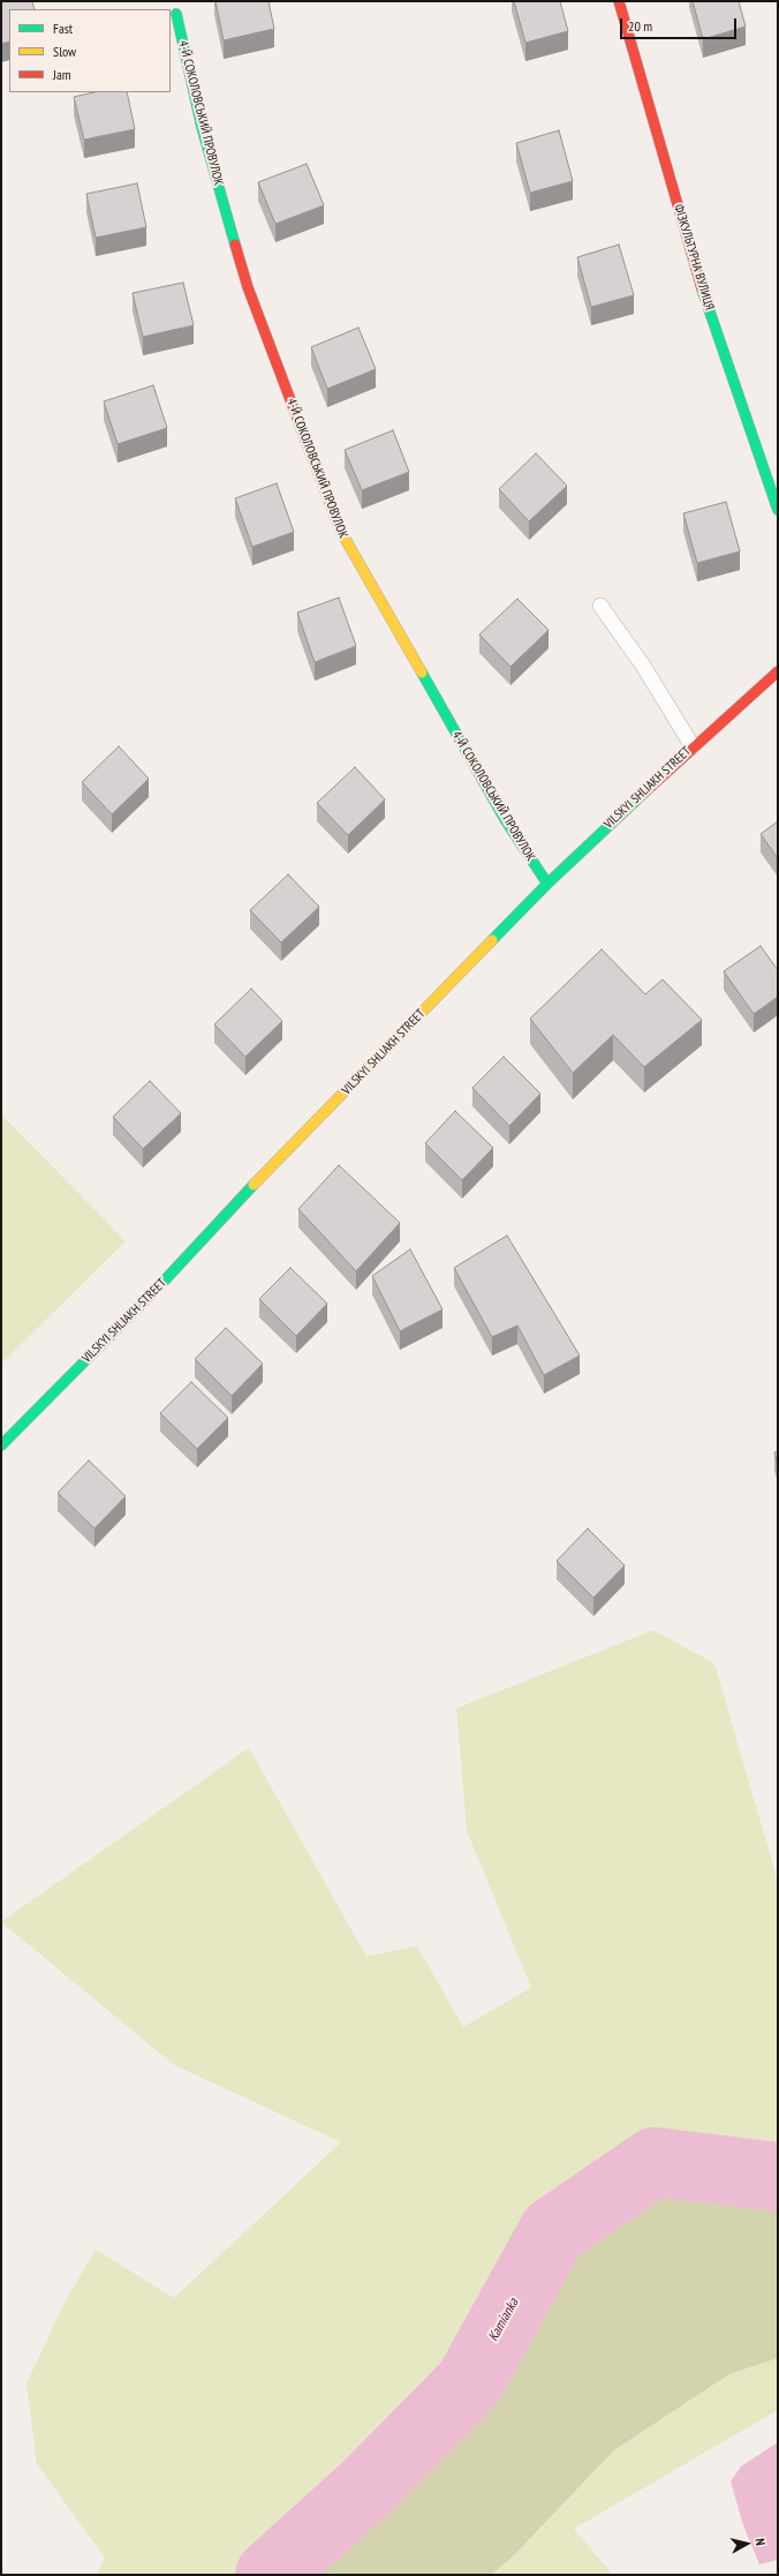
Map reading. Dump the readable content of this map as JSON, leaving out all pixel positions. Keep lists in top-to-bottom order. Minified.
{"streets":{"street":["4-Й СОКОЛОВСЬКИЙ ПРОВУЛОК","ФІЗКУЛЬТУРНА ВУЛИЦЯ","VILSKYI SHLIAKH STREET"]},"crossings":[["4-Й СОКОЛОВСЬКИЙ ПРОВУЛОК","VILSKYI SHLIAKH STREET"]],"water":["Kamianka"],"legend":["Fast","Slow","Jam"],"scale_bar":"20 m","north":"right"}
